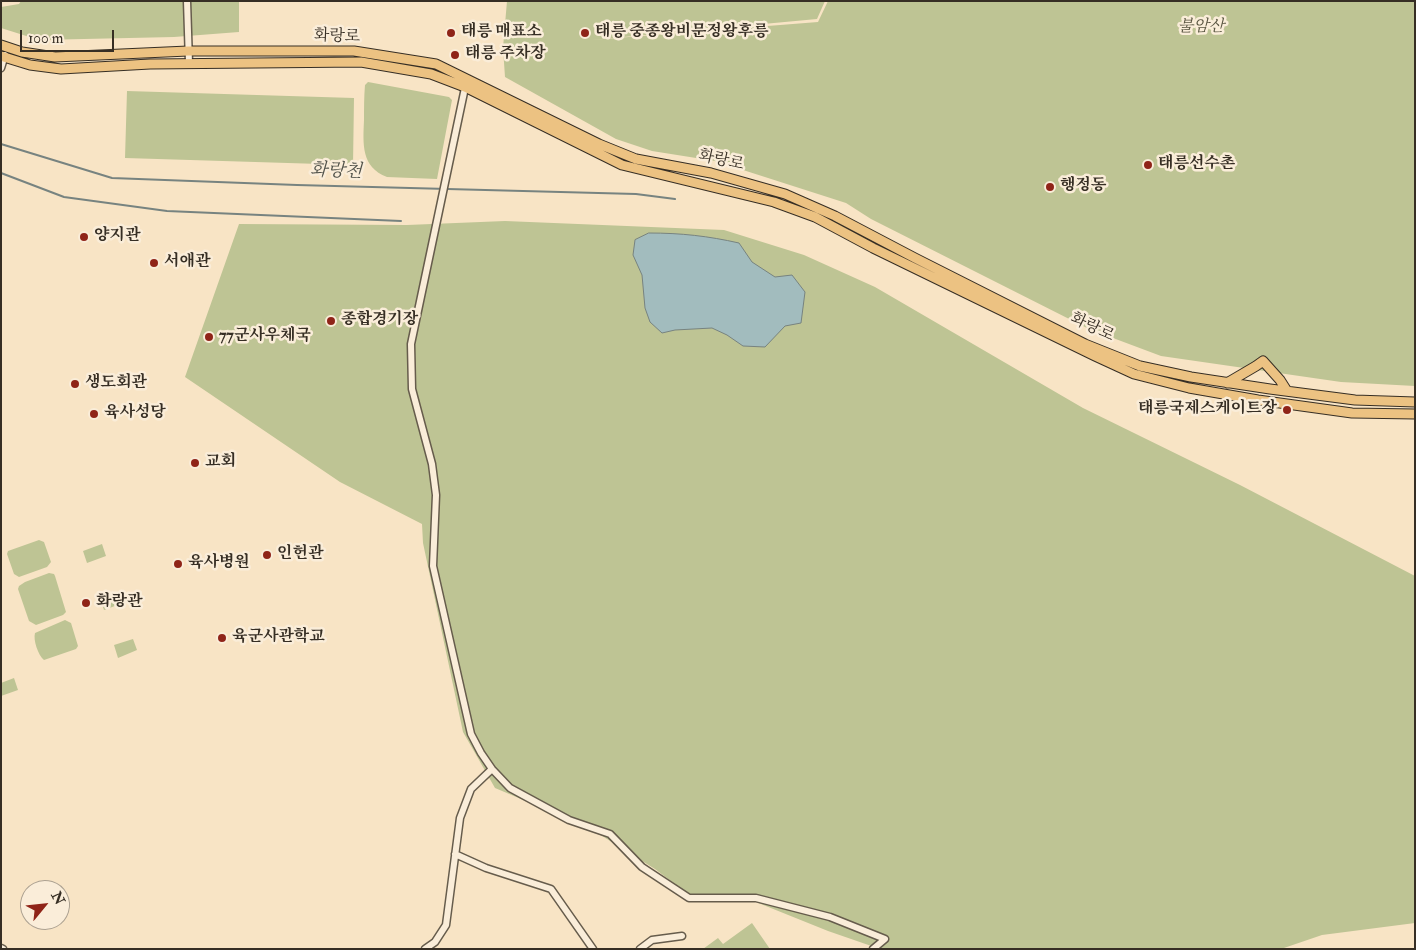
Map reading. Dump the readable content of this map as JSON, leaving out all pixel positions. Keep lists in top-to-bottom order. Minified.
{"streets":{"main road":["화랑로"]},"water":["화랑천"],"parks":["불암산"],"places":["태릉 매표소","태릉 중종왕비문정왕후릉","태릉 주차장","태릉선수촌","행정동","양지관","서애관","종합경기장","77군사우체국","생도회관","태릉국제스케이트장","육사성당","교회","인헌관","육사병원","화랑관","육군사관학교"],"scale_bar":"100 m","north":"top right"}
